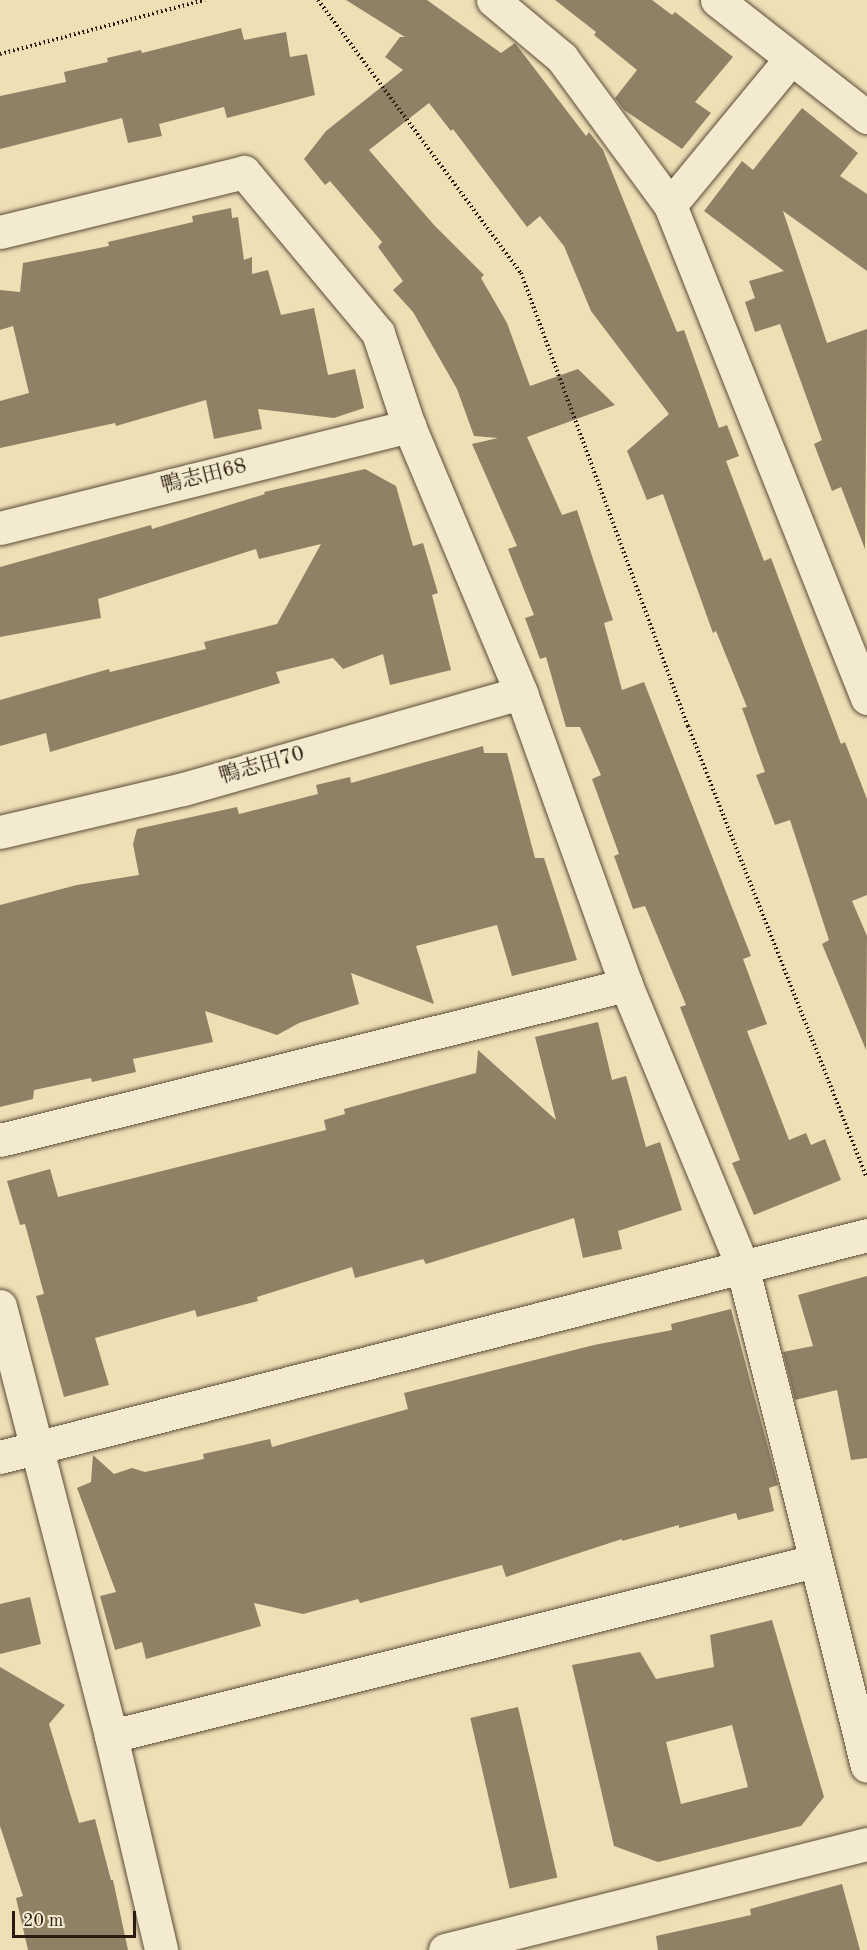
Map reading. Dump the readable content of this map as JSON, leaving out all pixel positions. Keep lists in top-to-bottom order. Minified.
{"streets":{"street":["鴨志田68","鴨志田70"]},"scale_bar":"20 m"}
